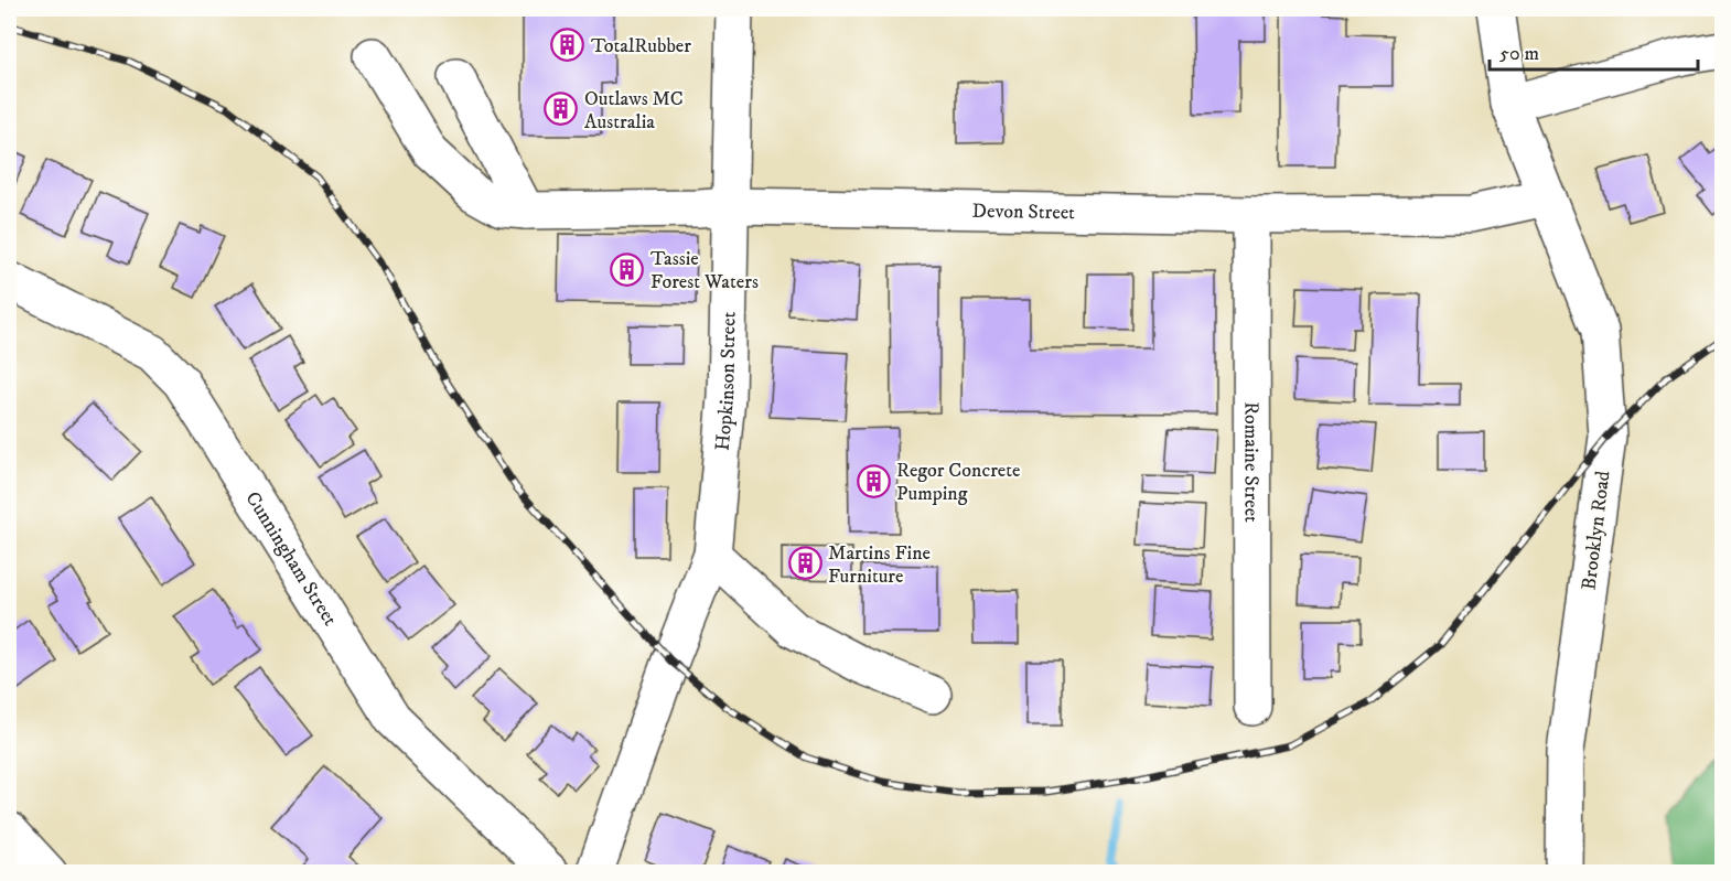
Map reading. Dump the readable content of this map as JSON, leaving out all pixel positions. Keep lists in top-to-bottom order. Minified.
{"streets":{"street":["Devon Street","Hopkinson Street","Romaine Street","Brooklyn Road","Cunningham Street"]},"crossings":[["Devon Street","Hopkinson Street"],["Devon Street","Romaine Street"],["Devon Street","Brooklyn Road"]],"places":{"building":["TotalRubber","Outlaws MC Australia","Tassie Forest Waters","Regor Concrete Pumping","Martins Fine Furniture"]},"scale_bar":"50 m"}
